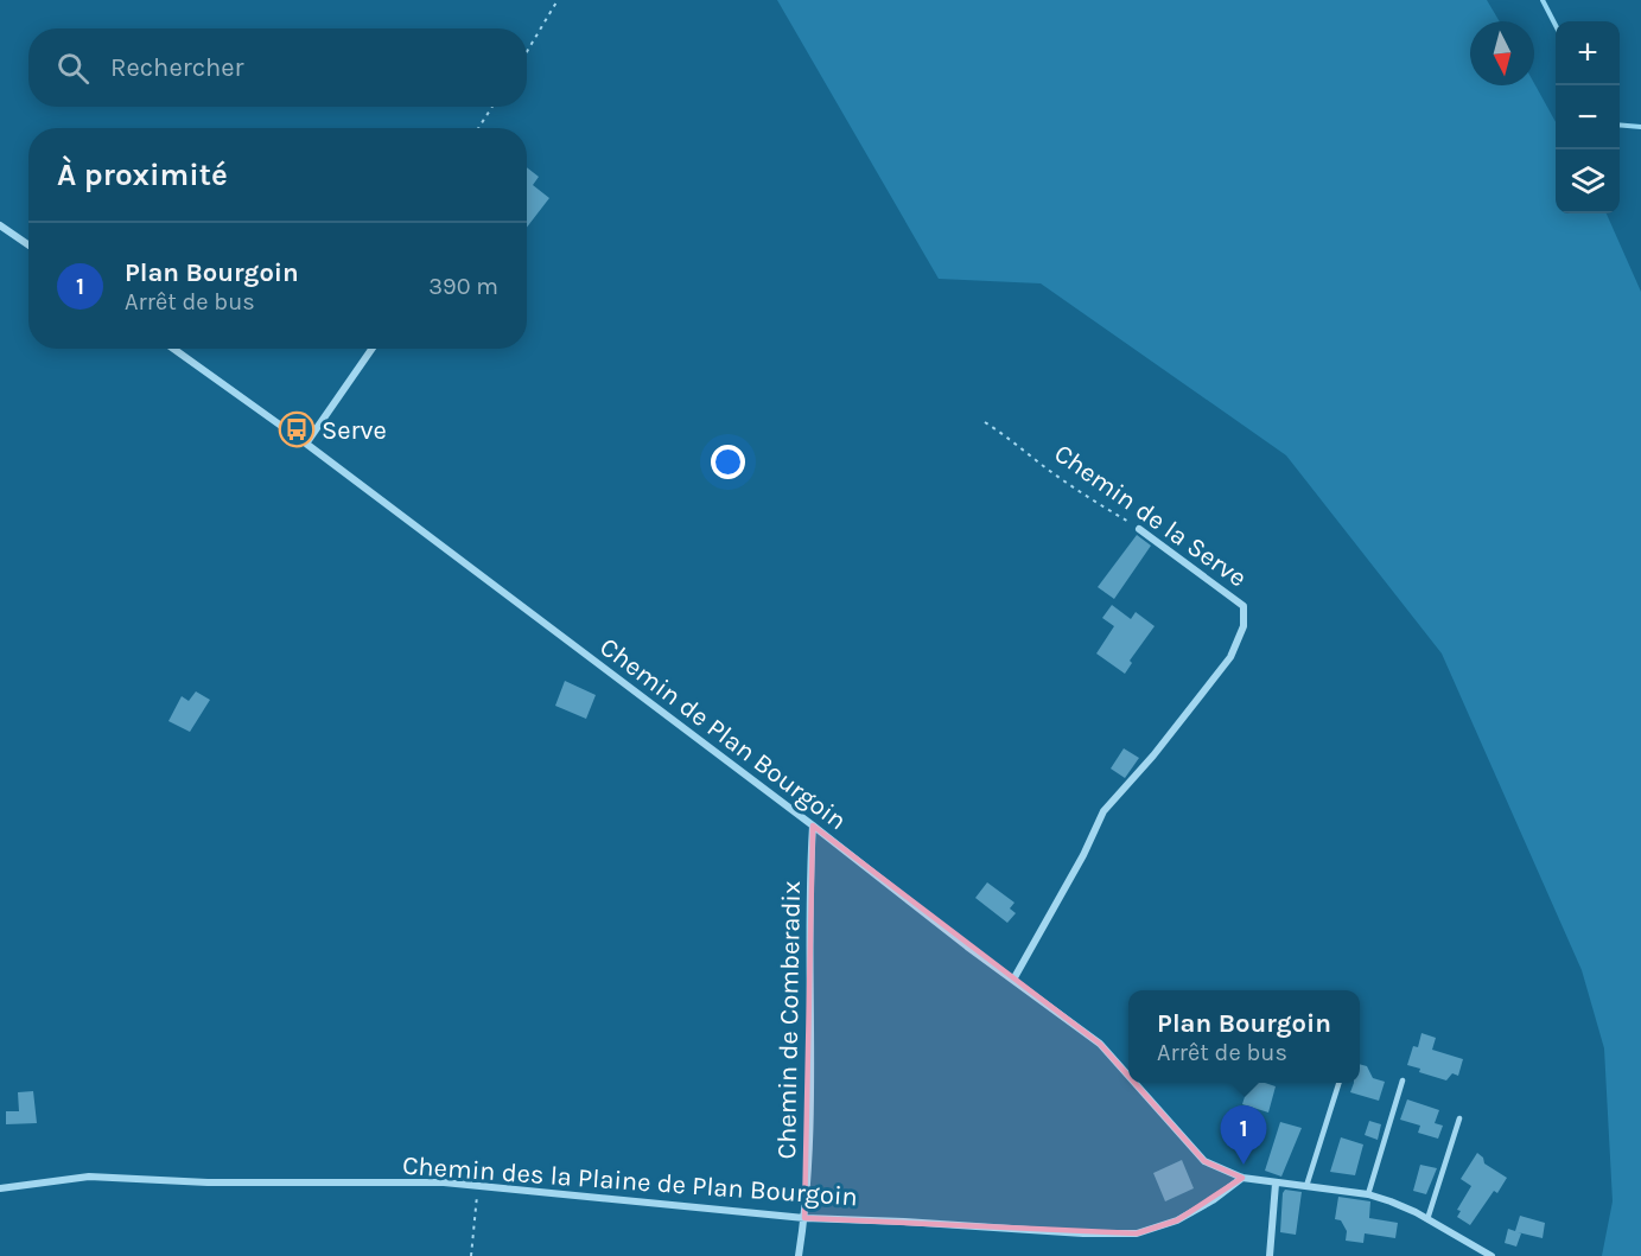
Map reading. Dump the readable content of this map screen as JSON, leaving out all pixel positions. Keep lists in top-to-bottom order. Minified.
{"streets":{"street":["Chemin de la Serve","Chemin de Plan Bourgoin","Chemin de Comberadix","Chemin des la Plaine de Plan Bourgoin"]},"crossings":[["Chemin de la Serve","Chemin de Plan Bourgoin"],["Chemin de Plan Bourgoin","Chemin de Comberadix"],["Chemin de Plan Bourgoin","Chemin des la Plaine de Plan Bourgoin"],["Chemin de Comberadix","Chemin des la Plaine de Plan Bourgoin"]],"places":{"bus stop":["Serve"]},"north":"bottom","page":{"map_buttons":["+","−"],"search":"Rechercher","heading":"À proximité","list":[{"mark":"1","name":"Plan Bourgoin","note":"Arrêt de bus","value":"390 m"}],"popup":["Plan Bourgoin","Arrêt de bus"],"pins":"1"}}
